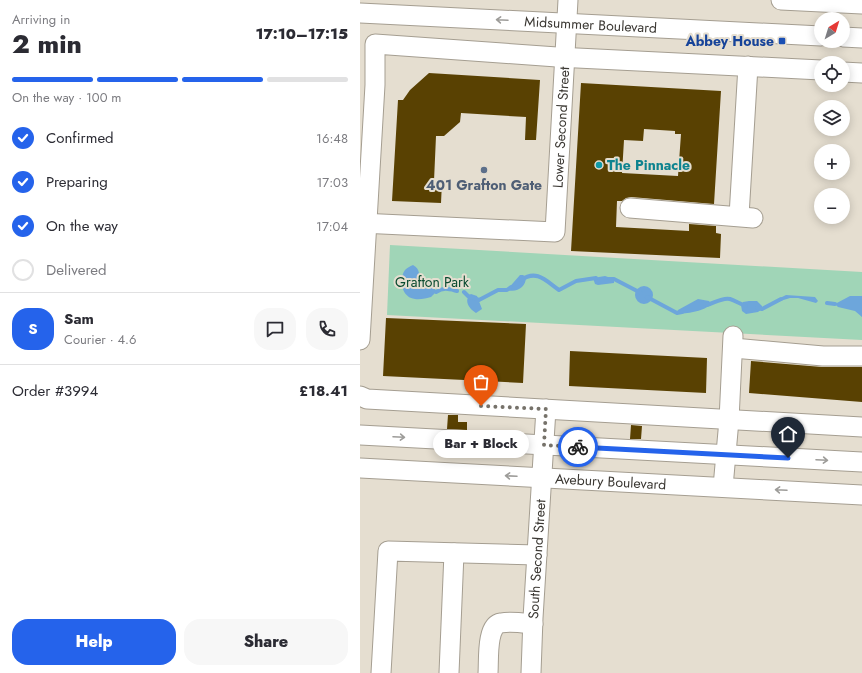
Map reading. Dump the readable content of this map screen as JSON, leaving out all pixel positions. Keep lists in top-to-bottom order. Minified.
{"streets":{"street":["Midsummer Boulevard","Lower Second Street","Avebury Boulevard","South Second Street"]},"crossings":[["Midsummer Boulevard","Lower Second Street"],["Avebury Boulevard","South Second Street"]],"one_way":["Midsummer Boulevard"],"parks":["Grafton Park"],"places":{"transit":["Abbey House"],"other":["The Pinnacle","401 Grafton Gate","Bar + Block"]},"north":"top right","page":{"heading":["2 min","Arriving in","17:10–17:15"],"panel":["Sam","Courier · 4.6","Order #3994","£18.41"],"map_buttons":["+","−"],"bar":"On the way · 100 m","list":[["Confirmed","16:48"],["Preparing","17:03"],["On the way","17:04"],"Delivered"],"round":"S","bubble":"Bar + Block","buttons":["Help","Share"]}}
